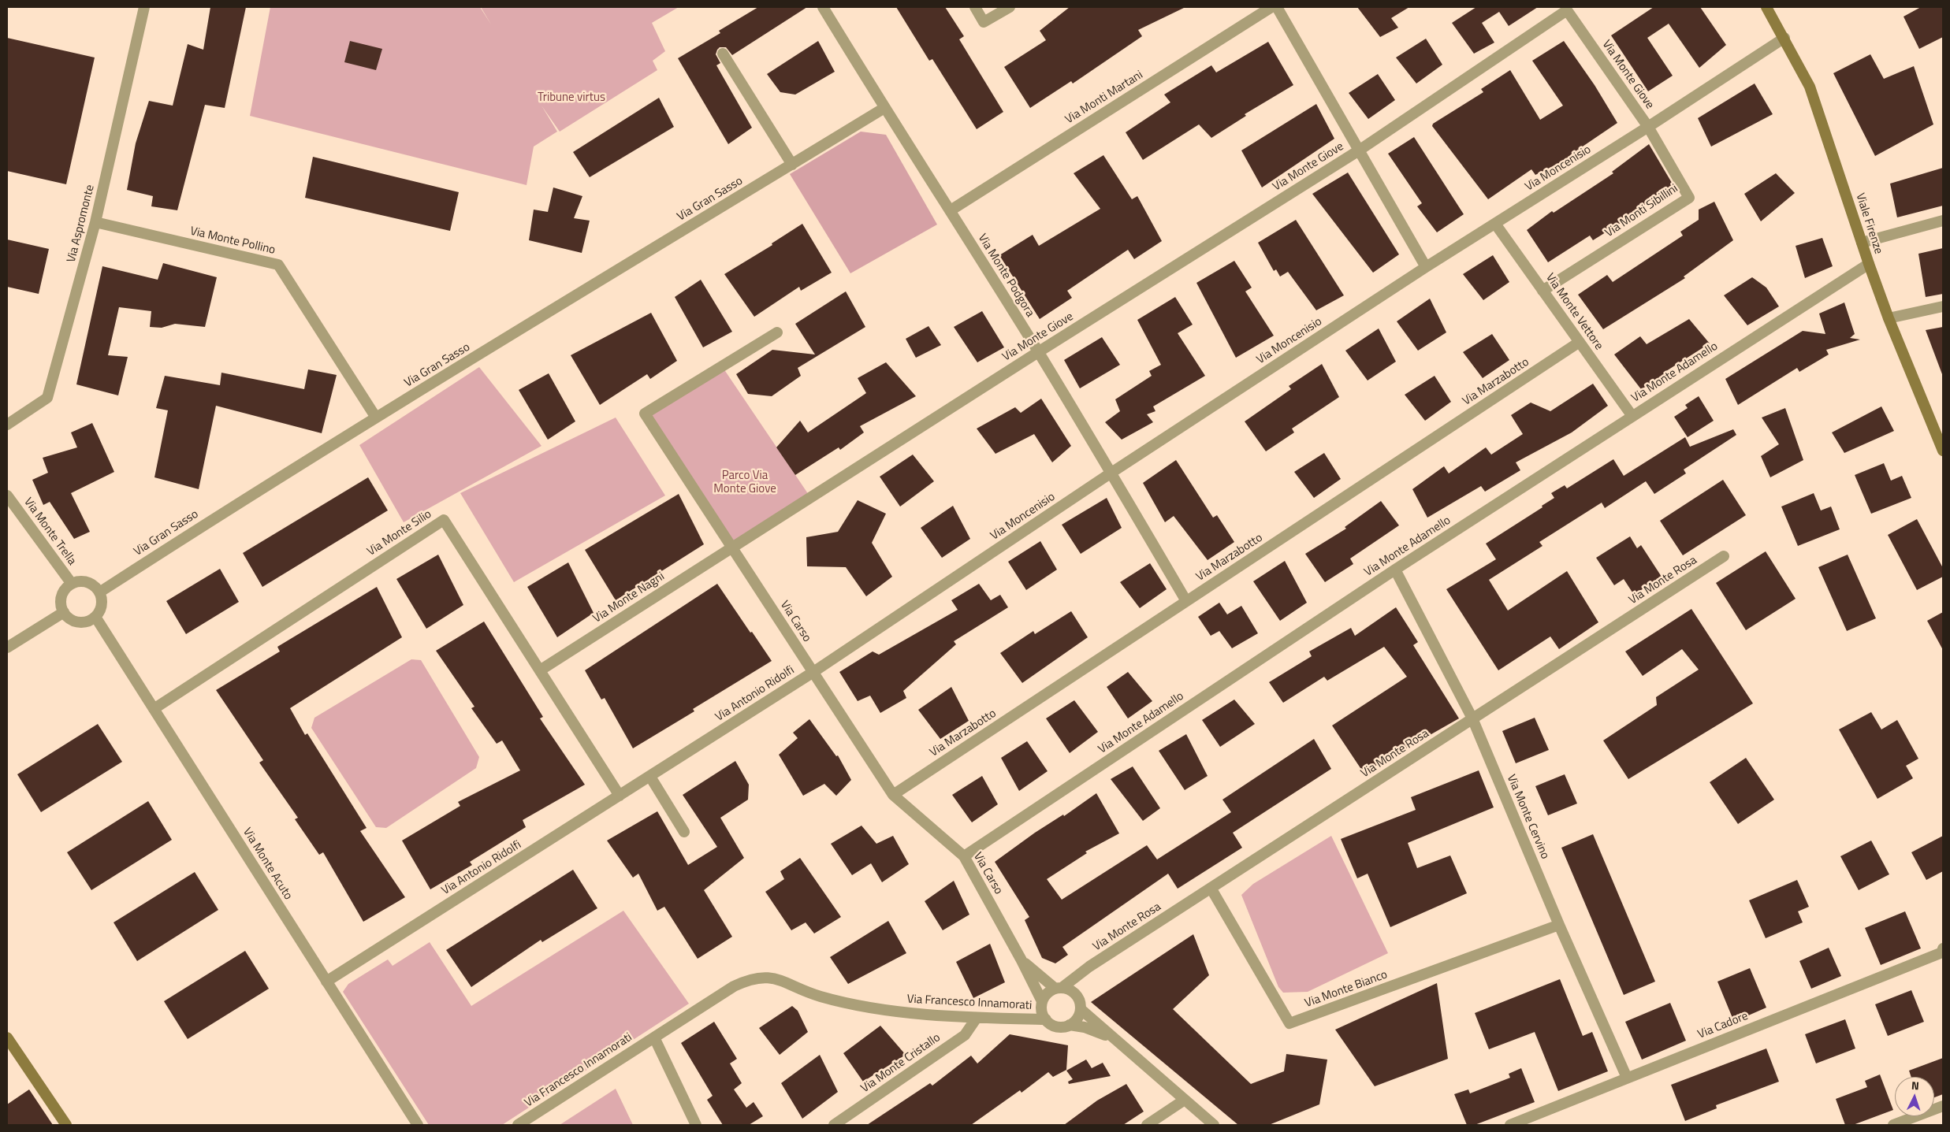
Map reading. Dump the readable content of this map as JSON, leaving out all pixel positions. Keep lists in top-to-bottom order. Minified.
{"streets":{"main road":["Viale Firenze"],"street":["Via Monte Giove","Via Monti Martani","Via Moncenisio","Via Gran Sasso","Via Monti Sibillini","Via Aspromonte","Via Monte Pollino","Via Monte Podgora","Via Monte Vettore","Via Monte Adamello","Via Marzabotto","Via Monte Trella","Via Monte Silio","Via Monte Rosa","Via Monte Nagni","Via Carso","Via Antonio Ridolfi","Via Monte Cervino","Via Monte Acuto","Via Monte Bianco","Via Francesco Innamorati","Via Cadore","Via Monte Cristallo"]},"crossings":[["Via Monte Giove","Via Moncenisio"],["Via Monte Giove","Via Monti Sibillini"],["Via Monte Giove","Via Monte Podgora"],["Via Monte Giove","Via Monte Nagni"],["Via Monte Giove","Via Carso"],["Via Monti Martani","Via Monte Podgora"],["Via Moncenisio","Via Monti Sibillini"],["Via Moncenisio","Viale Firenze"],["Via Moncenisio","Via Monte Podgora"],["Via Moncenisio","Via Monte Vettore"],["Via Moncenisio","Via Carso"],["Via Moncenisio","Via Antonio Ridolfi"],["Via Gran Sasso","Via Monte Pollino"],["Via Gran Sasso","Via Monte Podgora"],["Via Gran Sasso","Via Monte Trella"],["Via Gran Sasso","Via Monte Acuto"],["Via Monti Sibillini","Via Monte Vettore"],["Via Aspromonte","Via Monte Pollino"],["Viale Firenze","Via Monte Adamello"],["Via Monte Podgora","Via Marzabotto"],["Via Monte Vettore","Via Monte Adamello"],["Via Monte Vettore","Via Marzabotto"],["Via Monte Adamello","Via Carso"],["Via Monte Adamello","Via Monte Cervino"],["Via Marzabotto","Via Carso"],["Via Monte Trella","Via Monte Acuto"],["Via Monte Silio","Via Monte Nagni"],["Via Monte Silio","Via Antonio Ridolfi"],["Via Monte Silio","Via Monte Acuto"],["Via Monte Rosa","Via Carso"],["Via Monte Rosa","Via Monte Cervino"],["Via Monte Rosa","Via Monte Bianco"],["Via Monte Rosa","Via Francesco Innamorati"],["Via Monte Nagni","Via Carso"],["Via Carso","Via Antonio Ridolfi"],["Via Carso","Via Francesco Innamorati"],["Via Antonio Ridolfi","Via Monte Acuto"],["Via Monte Cervino","Via Monte Bianco"],["Via Monte Cervino","Via Cadore"],["Via Francesco Innamorati","Via Monte Cristallo"]],"parks":["Tribune virtus","Parco Via Monte Giove"],"north":"top"}
